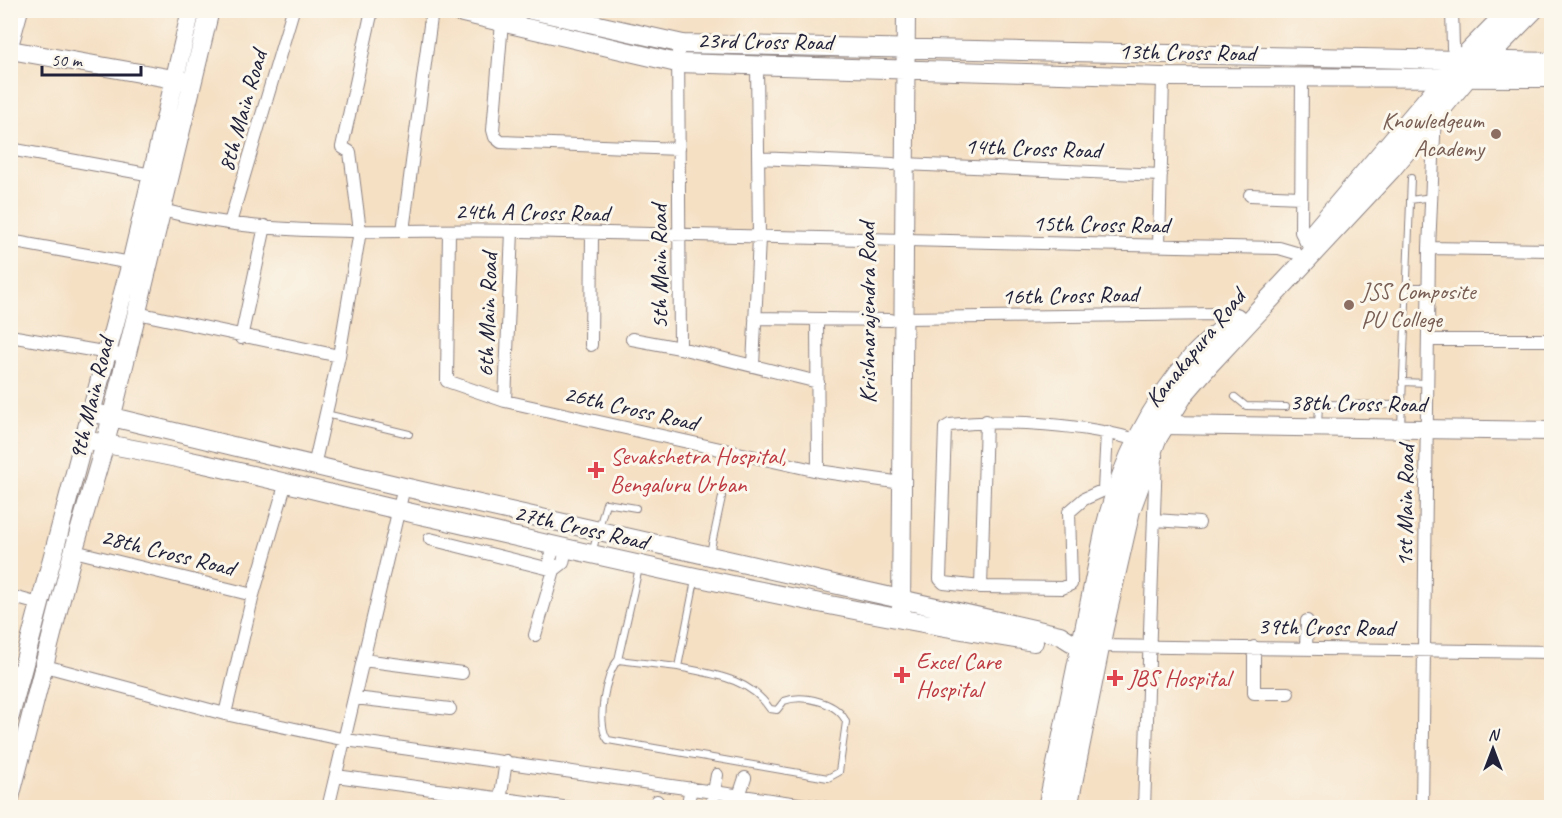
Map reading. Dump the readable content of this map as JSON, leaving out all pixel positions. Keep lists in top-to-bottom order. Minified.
{"streets":{"main road":["23rd Cross Road","13th Cross Road","Krishnarajendra Road","Kanakapura Road","9th Main Road","38th Cross Road","27th Cross Road"],"street":["8th Main Road","14th Cross Road","24th A Cross Road","15th Cross Road","5th Main Road","16th Cross Road","6th Main Road","26th Cross Road","1st Main Road","28th Cross Road","39th Cross Road"]},"crossings":[["23rd Cross Road","13th Cross Road"],["23rd Cross Road","5th Main Road"],["23rd Cross Road","Krishnarajendra Road"],["13th Cross Road","Krishnarajendra Road"],["13th Cross Road","Kanakapura Road"],["8th Main Road","24th A Cross Road"],["14th Cross Road","Krishnarajendra Road"],["24th A Cross Road","15th Cross Road"],["24th A Cross Road","5th Main Road"],["24th A Cross Road","Krishnarajendra Road"],["24th A Cross Road","6th Main Road"],["24th A Cross Road","9th Main Road"],["24th A Cross Road","26th Cross Road"],["15th Cross Road","Krishnarajendra Road"],["15th Cross Road","Kanakapura Road"],["16th Cross Road","Krishnarajendra Road"],["16th Cross Road","Kanakapura Road"],["Krishnarajendra Road","26th Cross Road"],["Krishnarajendra Road","27th Cross Road"],["6th Main Road","26th Cross Road"],["Kanakapura Road","38th Cross Road"],["Kanakapura Road","1st Main Road"],["Kanakapura Road","27th Cross Road"],["Kanakapura Road","39th Cross Road"],["9th Main Road","27th Cross Road"],["9th Main Road","28th Cross Road"],["38th Cross Road","1st Main Road"],["1st Main Road","39th Cross Road"],["27th Cross Road","39th Cross Road"]],"places":{"other":["Knowledgeum Academy","JSS Composite PU College"],"health":["Sevakshetra Hospital, Bengaluru Urban","Excel Care Hospital","JBS Hospital"]},"scale_bar":"50 m","north":"top"}
